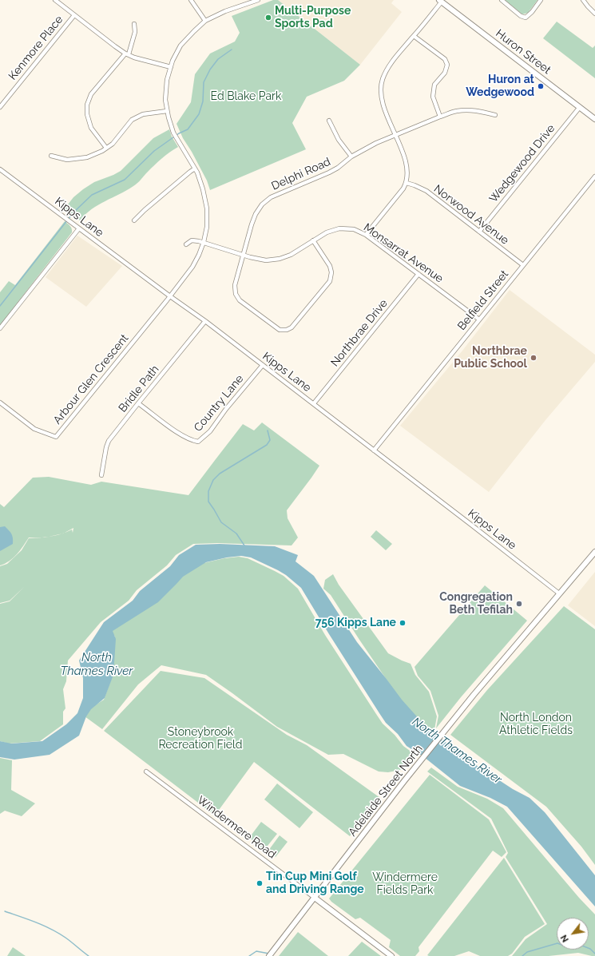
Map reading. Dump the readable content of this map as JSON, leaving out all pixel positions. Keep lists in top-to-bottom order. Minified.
{"streets":{"main road":["Huron Street","Adelaide Street North","Windermere Road"],"street":["Kenmore Place","Wedgewood Drive","Delphi Road","Norwood Avenue","Kipps Lane","Monsarrat Avenue","Belfield Street","Northbrae Drive","Arbour Glen Crescent","Bridle Path","Country Lane"]},"crossings":[["Huron Street","Wedgewood Drive"],["Wedgewood Drive","Norwood Avenue"],["Delphi Road","Monsarrat Avenue"],["Norwood Avenue","Belfield Street"],["Kipps Lane","Belfield Street"],["Kipps Lane","Northbrae Drive"],["Kipps Lane","Arbour Glen Crescent"],["Kipps Lane","Bridle Path"],["Kipps Lane","Country Lane"],["Kipps Lane","Adelaide Street North"],["Monsarrat Avenue","Belfield Street"],["Monsarrat Avenue","Northbrae Drive"],["Bridle Path","Country Lane"],["Adelaide Street North","Windermere Road"]],"water":["North Thames River"],"parks":["Ed Blake Park","North London Athletic Fields","Stoneybrook Recreation Field","Windermere Fields Park"],"places":["Multi-Purpose Sports Pad","Huron at Wedgewood","Northbrae Public School","Congregation Beth Tefilah","756 Kipps Lane","Tin Cup Mini Golf and Driving Range"],"north":"bottom left"}
